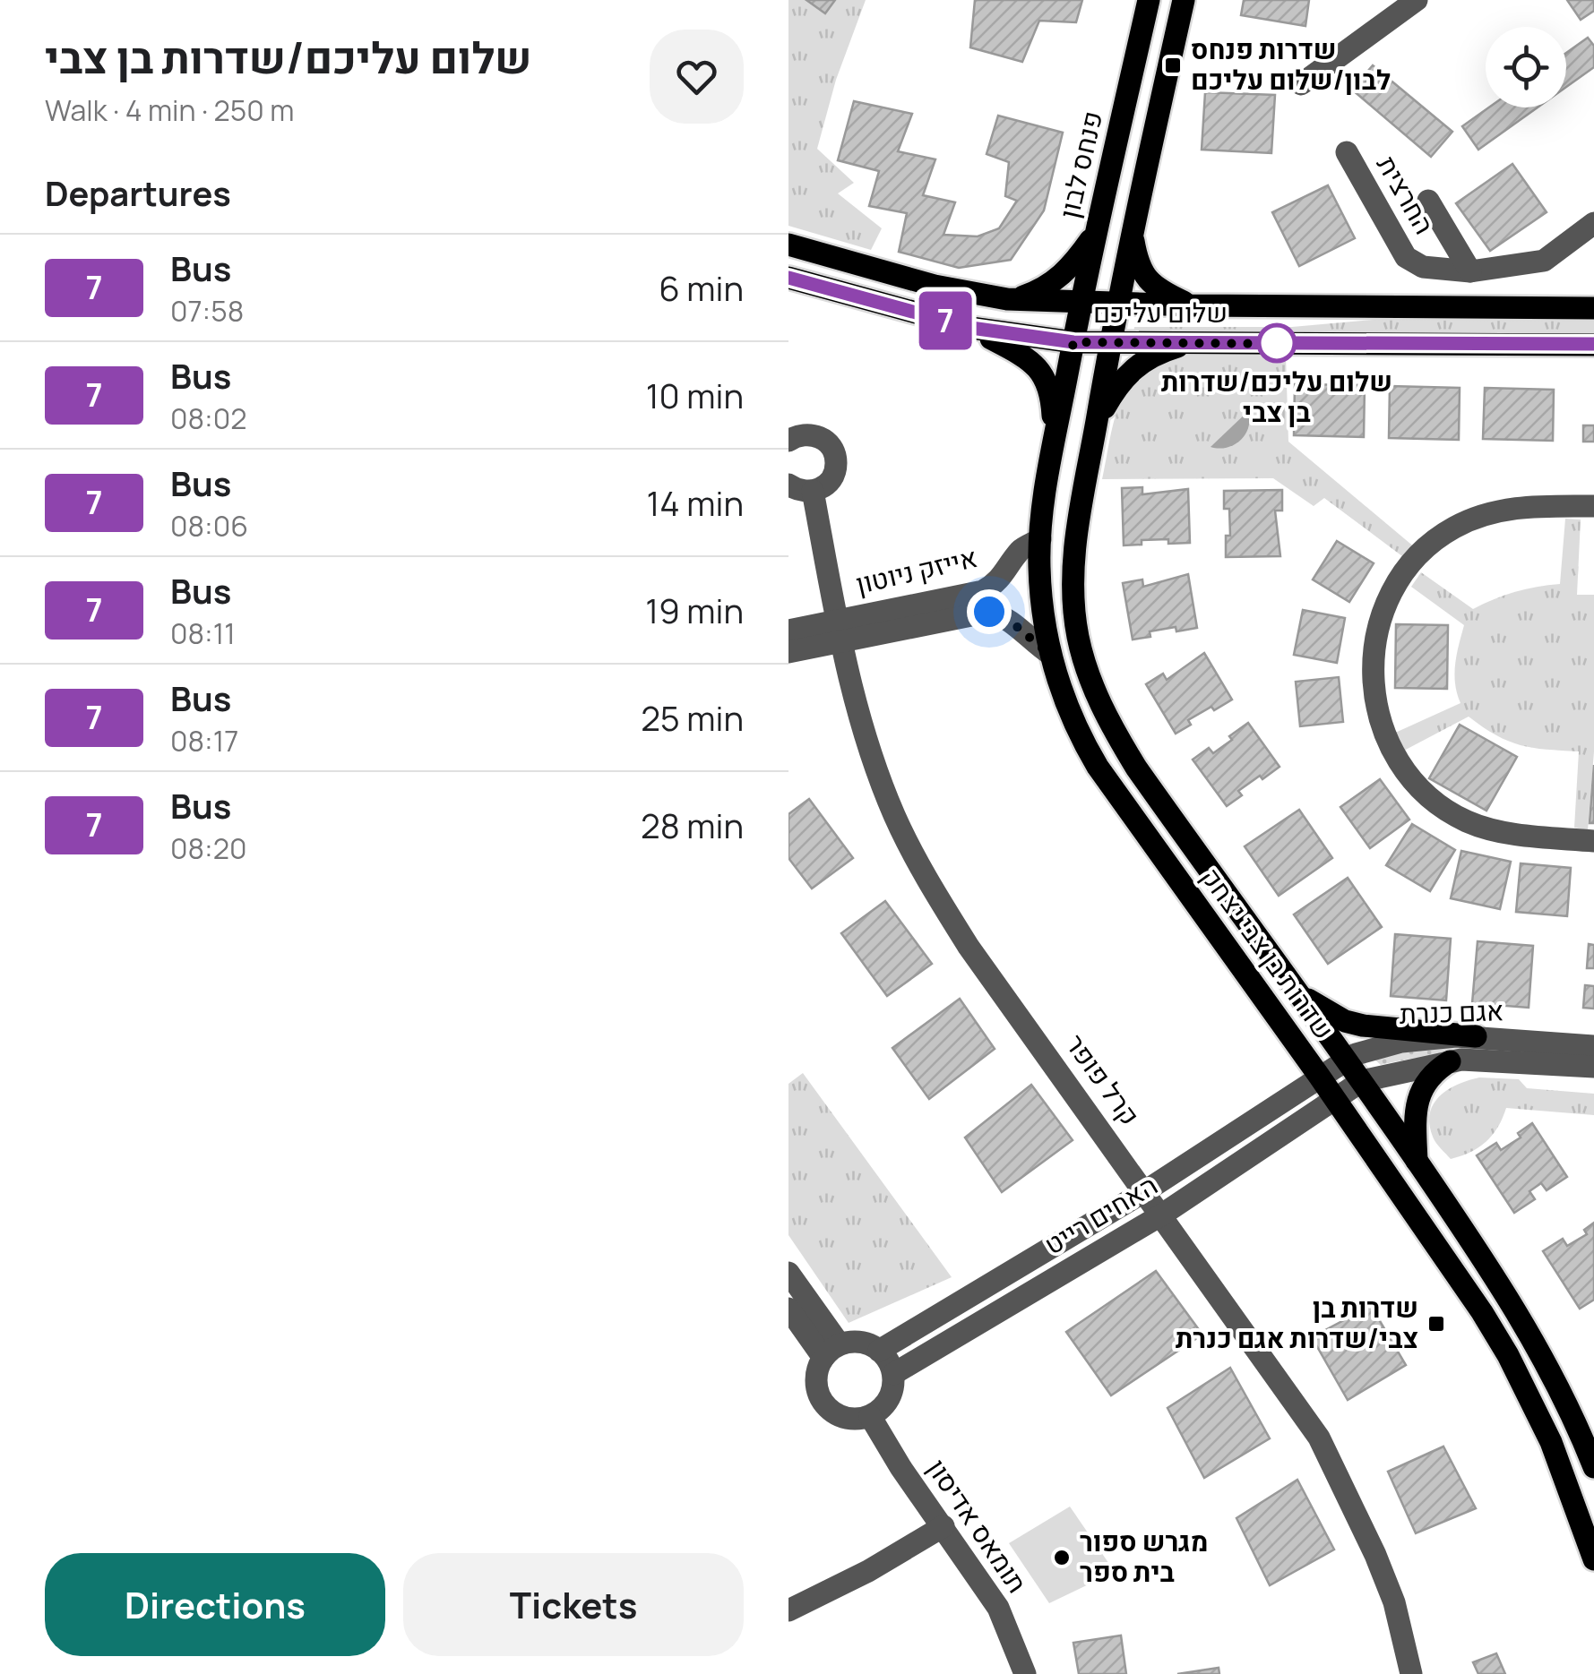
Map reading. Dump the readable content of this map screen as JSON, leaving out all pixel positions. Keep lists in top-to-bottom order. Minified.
{"streets":{"main road":["פנחס לבון","שלום עליכם","שדרות בן צבי יצחק"],"street":["החרצית","אייזק ניוטון","אגם כנרת","קרל פופר","האחים רייט","תומאס אדיסון"]},"crossings":[["פנחס לבון","שלום עליכם"],["פנחס לבון","שדרות בן צבי יצחק"],["שלום עליכם","שדרות בן צבי יצחק"],["אייזק ניוטון","שדרות בן צבי יצחק"],["אייזק ניוטון","קרל פופר"],["שדרות בן צבי יצחק","אגם כנרת"],["שדרות בן צבי יצחק","האחים רייט"],["אגם כנרת","האחים רייט"],["קרל פופר","האחים רייט"],["האחים רייט","תומאס אדיסון"]],"places":{"transit":["שדרות פנחס לבון/שלום עליכם","שדרות בן צבי/שדרות אגם כנרת"],"other":["שלום עליכם/שדרות בן צבי","מגרש ספור בית ספר"]},"lines":["bus line 7"],"page":{"heading":[["שלום עליכם/שדרות בן צבי","Walk · 4 min · 250 m"],"Departures"],"on_map":"7","list":[{"mark":"7","name":"Bus","note":"07:58","value":"6 min"},{"mark":"7","name":"Bus","note":"08:02","value":"10 min"},{"mark":"7","name":"Bus","note":"08:06","value":"14 min"},{"mark":"7","name":"Bus","note":"08:11","value":"19 min"},{"mark":"7","name":"Bus","note":"08:17","value":"25 min"},{"mark":"7","name":"Bus","note":"08:20","value":"28 min"}],"buttons":["Directions","Tickets"]}}
